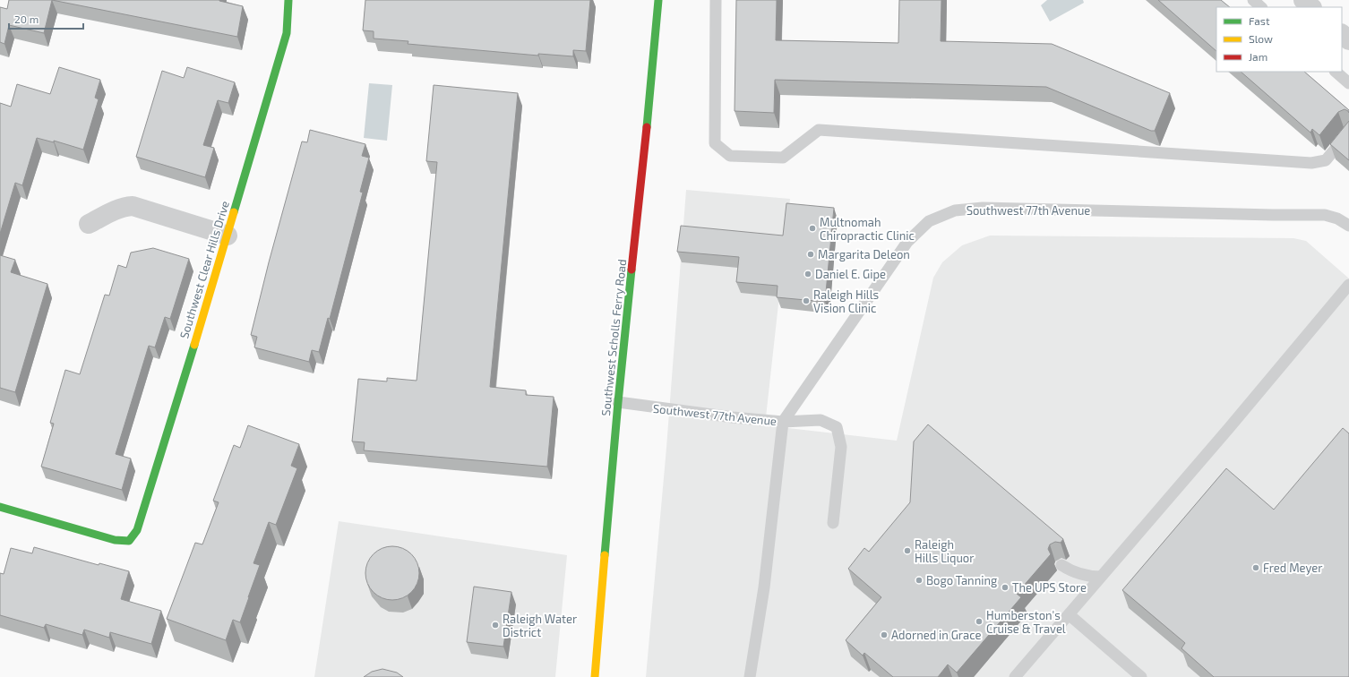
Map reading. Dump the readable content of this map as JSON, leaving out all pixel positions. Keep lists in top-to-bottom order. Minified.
{"streets":{"street":["Southwest Clear Hills Drive","Southwest Scholls Ferry Road"],"lane":["Southwest 77th Avenue"]},"crossings":[["Southwest 77th Avenue","Southwest Scholls Ferry Road"]],"places":["Multnomah Chiropractic Clinic","Margarita Deleon","Daniel E. Gipe","Raleigh Hills Vision Clinic","Raleigh Hills Liquor","Fred Meyer","Bogo Tanning","The UPS Store","Humberston's Cruise & Travel","Raleigh Water District","Adorned in Grace"],"legend":["Fast","Slow","Jam"],"scale_bar":"20 m"}
